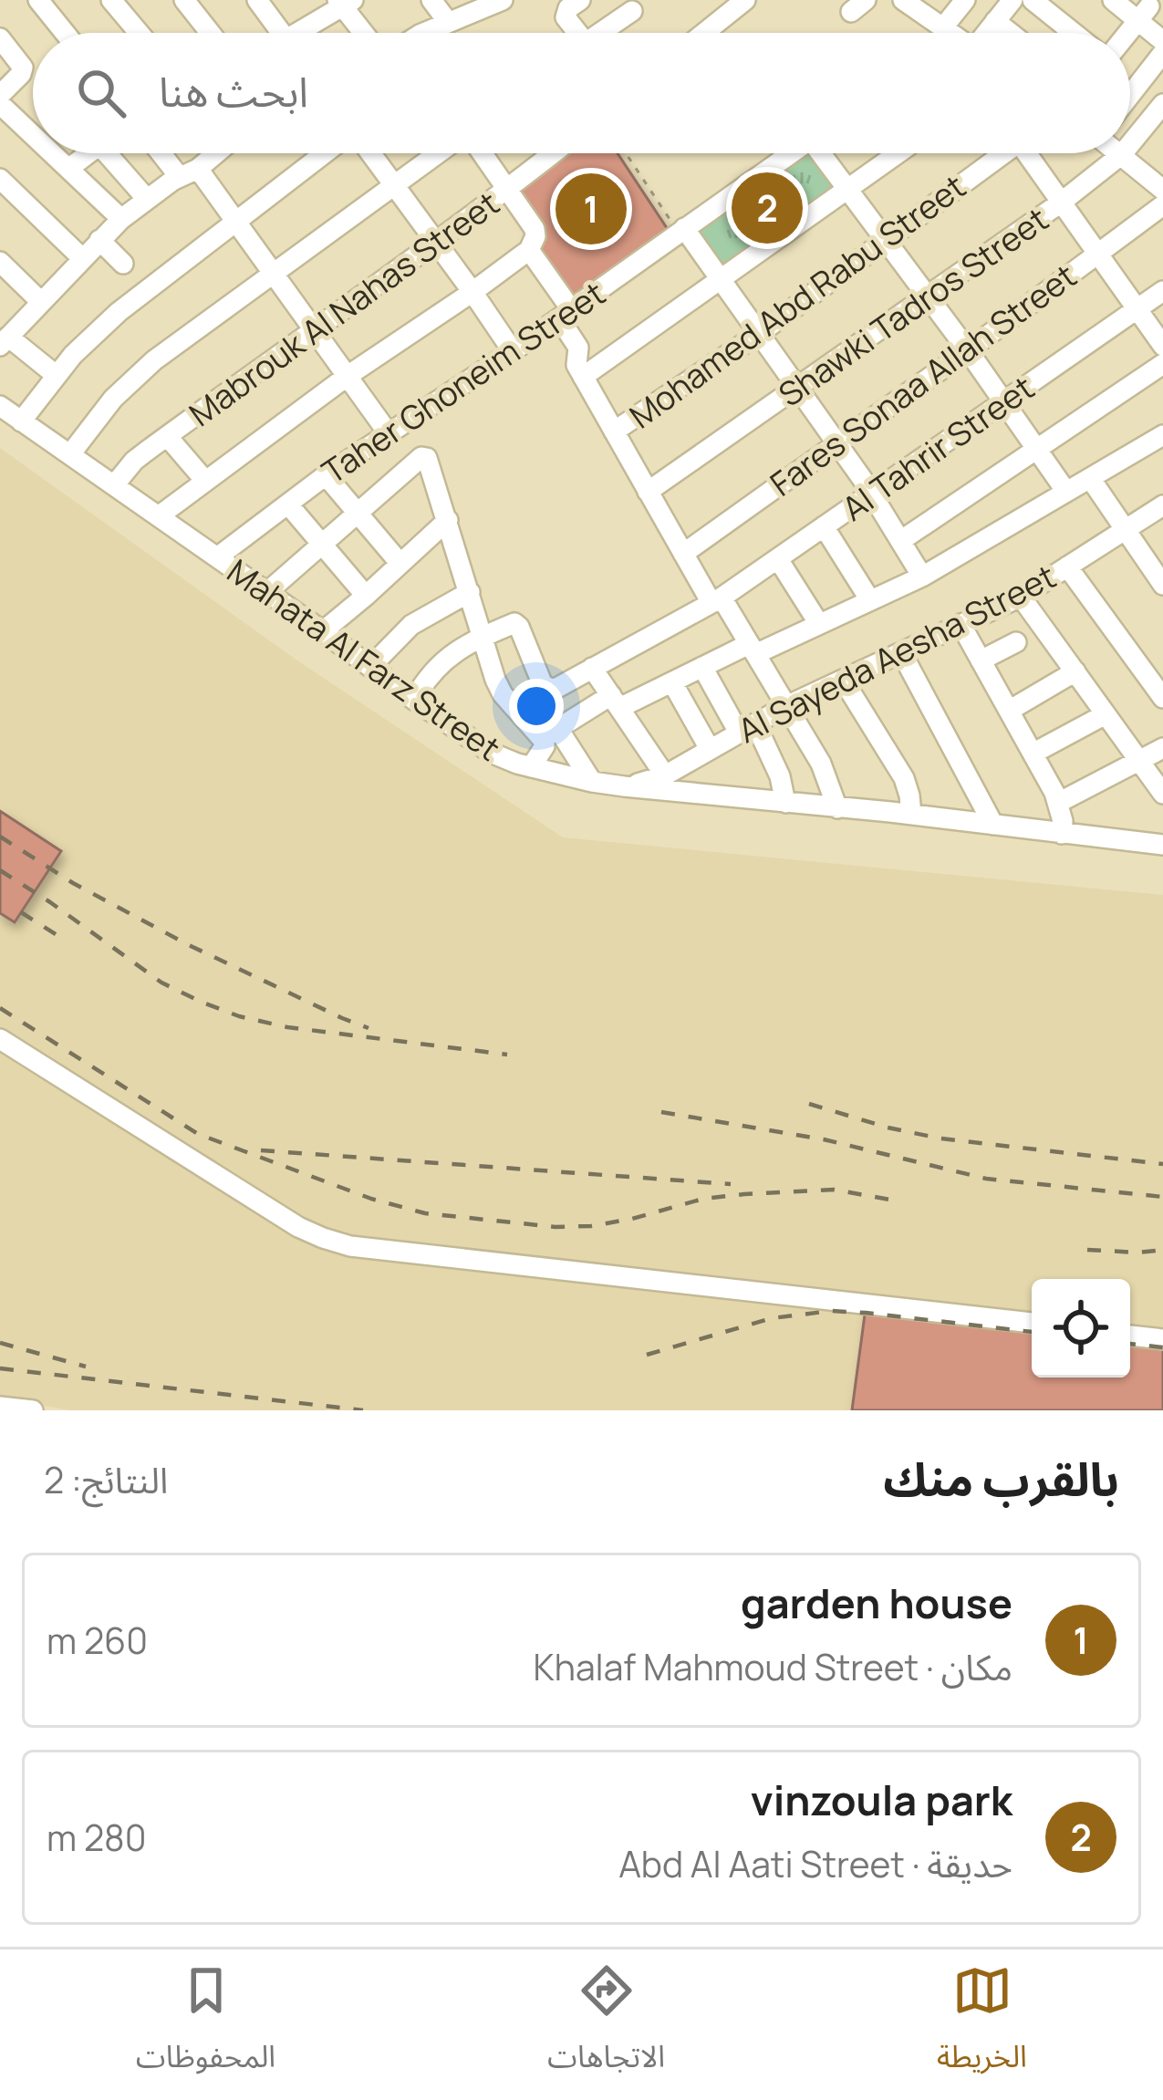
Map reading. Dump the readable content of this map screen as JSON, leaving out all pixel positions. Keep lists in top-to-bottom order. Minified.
{"streets":{"street":["Mohamed Abd Rabu Street","Shawki Tadros Street","Mabrouk Al Nahas Street","Fares Sonaa Allah Street","Taher Ghoneim Street","Al Tahrir Street","Al Sayeda Aesha Street","Mahata Al Farz Street"]},"crossings":[["Mabrouk Al Nahas Street","Mahata Al Farz Street"],["Taher Ghoneim Street","Mahata Al Farz Street"],["Al Sayeda Aesha Street","Mahata Al Farz Street"]],"page":{"search":"ابحث هنا","pins":["2","1"],"heading":["بالقرب منك","النتائج: 2"],"list":[{"mark":"1","name":"garden house","note":"مكان · Khalaf Mahmoud Street","value":"260 m"},{"mark":"2","name":"vinzoula park","note":"حديقة · Abd Al Aati Street","value":"280 m"}],"nav":["الخريطة","الاتجاهات","المحفوظات"]}}
